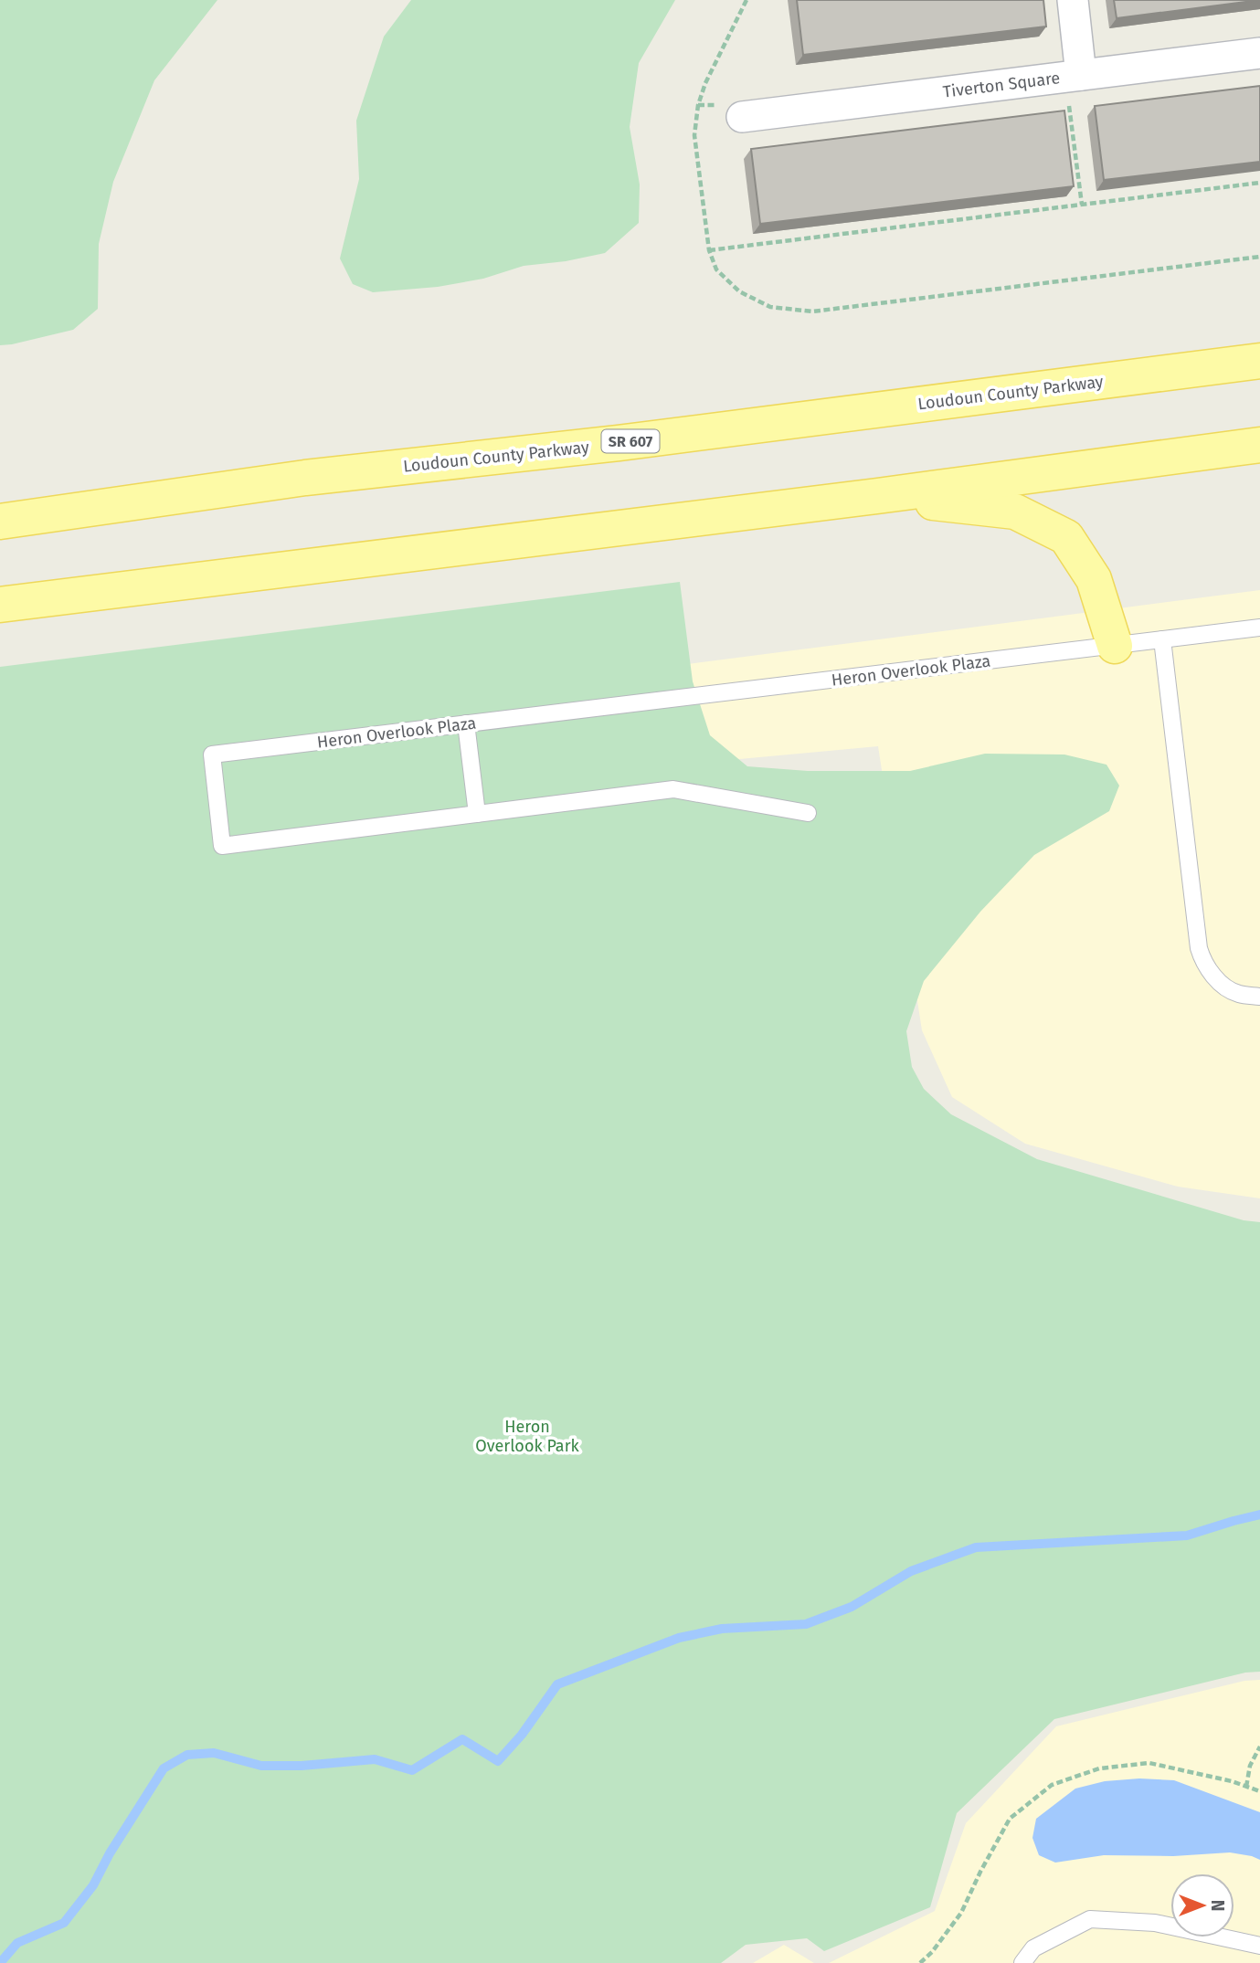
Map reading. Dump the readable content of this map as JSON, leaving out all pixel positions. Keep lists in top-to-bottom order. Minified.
{"streets":{"main road":["Loudoun County Parkway","SR 607"],"street":["Tiverton Square"],"lane":["Heron Overlook Plaza"]},"parks":["Heron Overlook Park"],"north":"right"}
